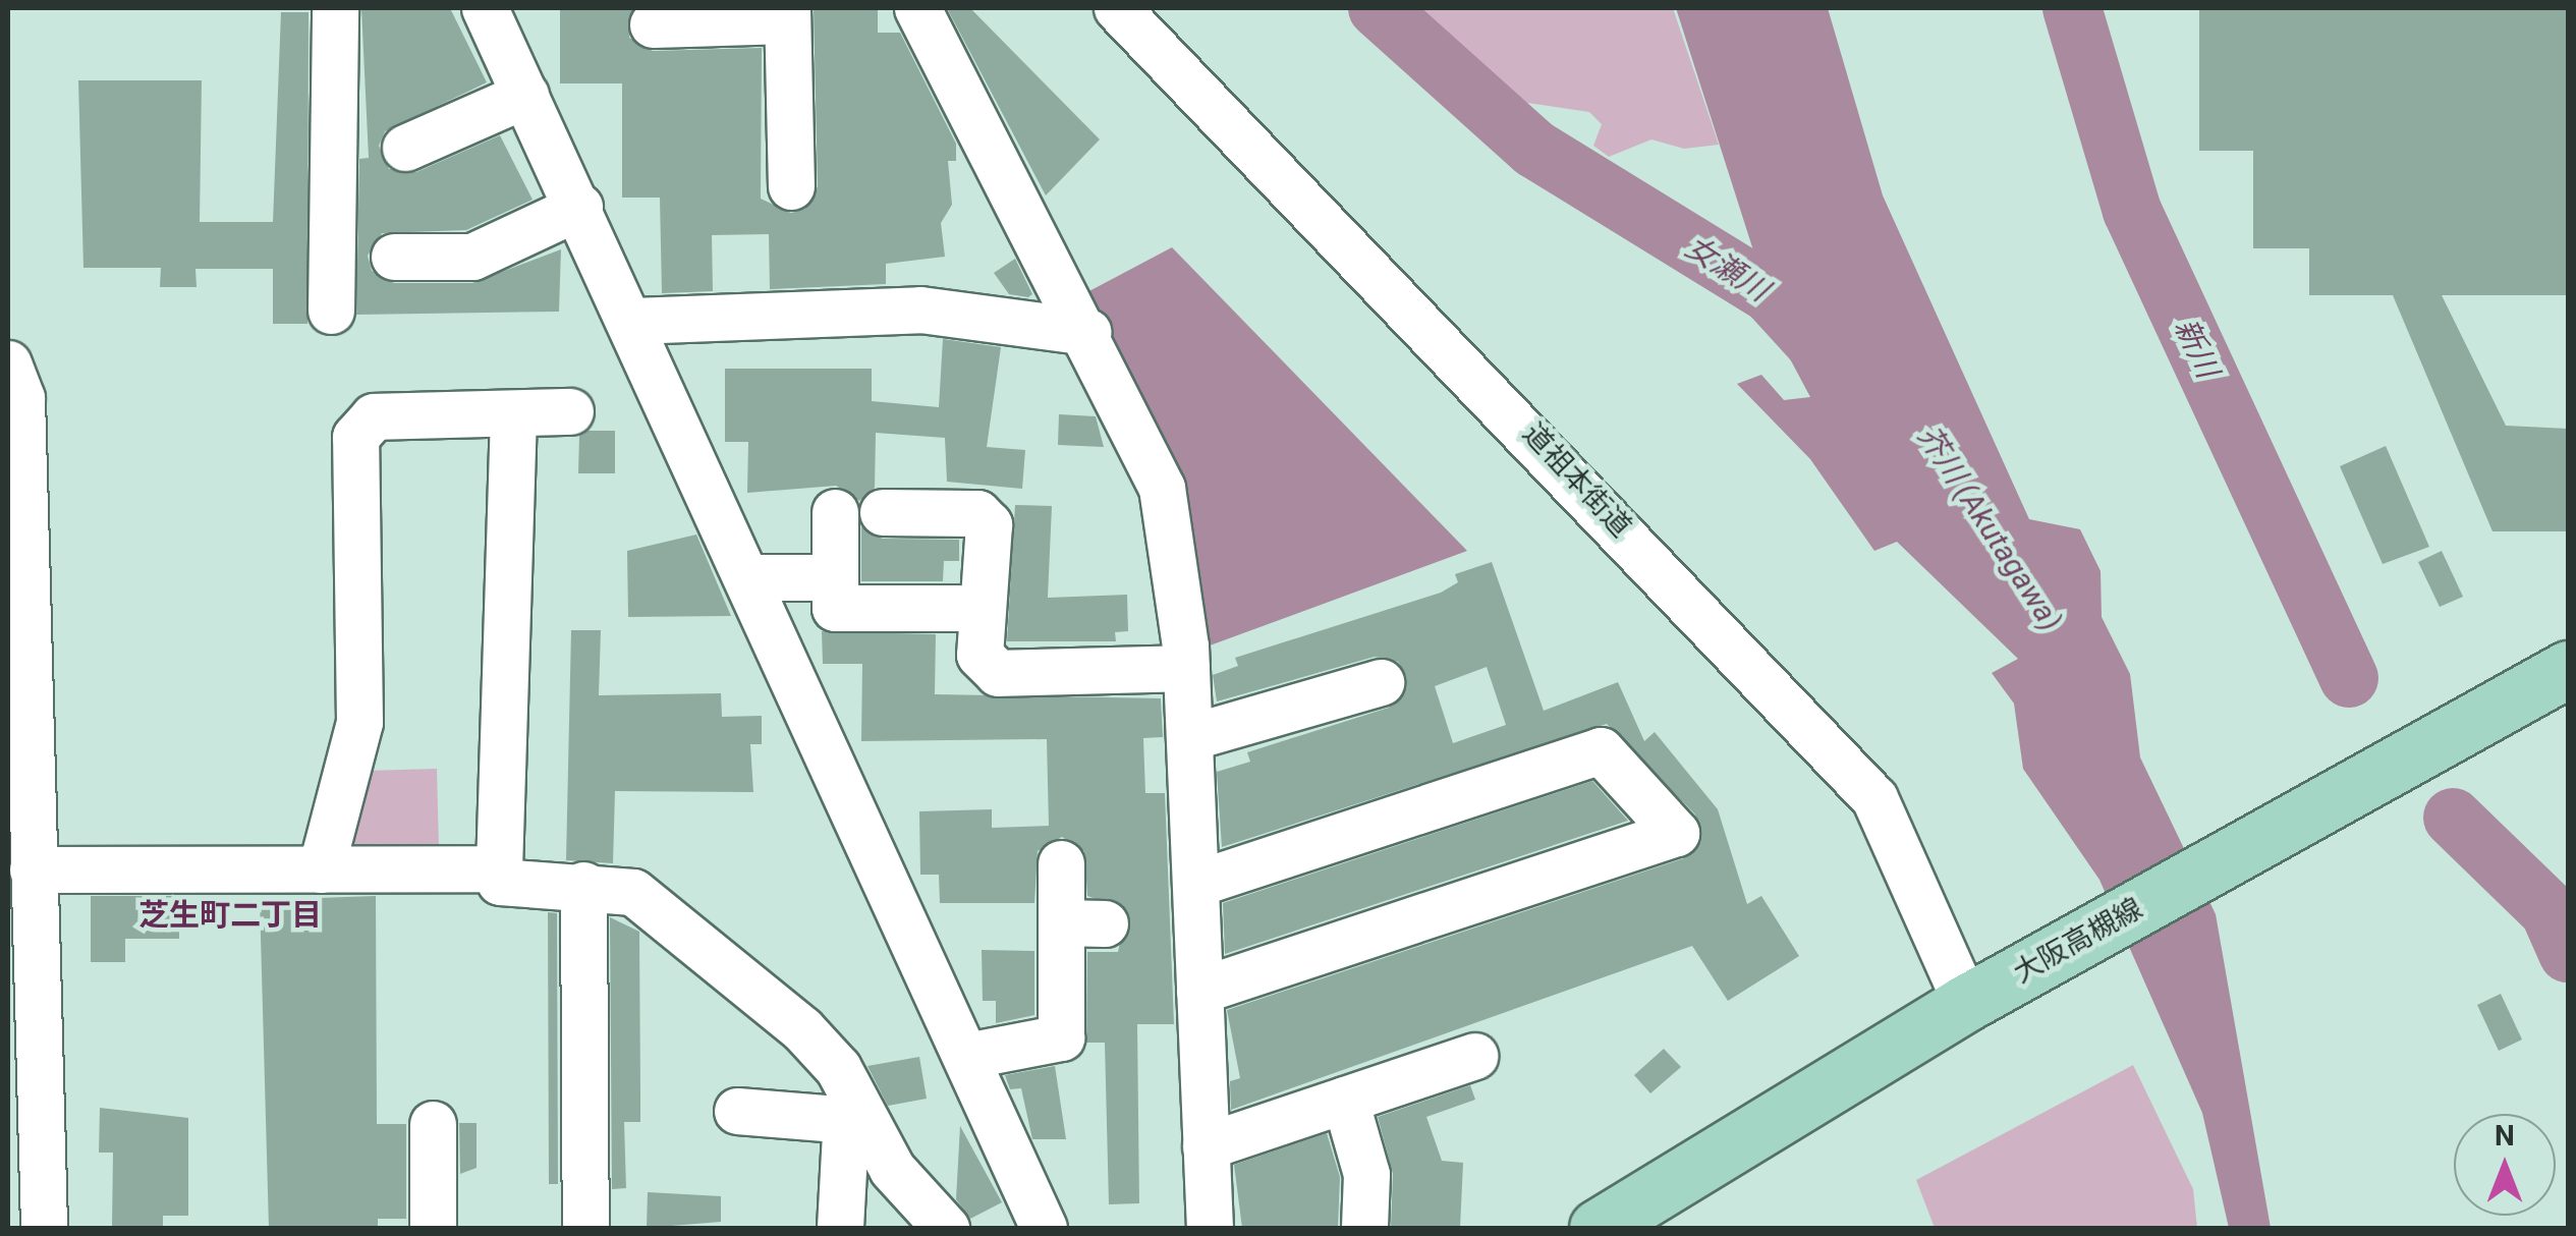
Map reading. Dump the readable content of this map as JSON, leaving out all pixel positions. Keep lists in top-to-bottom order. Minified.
{"streets":{"main road":["大阪高槻線"],"street":["道祖本街道"]},"crossings":[["道祖本街道","大阪高槻線"]],"districts":["芝生町二丁目"],"water":["女瀬川","新川","芥川 (Akutagawa)"],"north":"top"}
